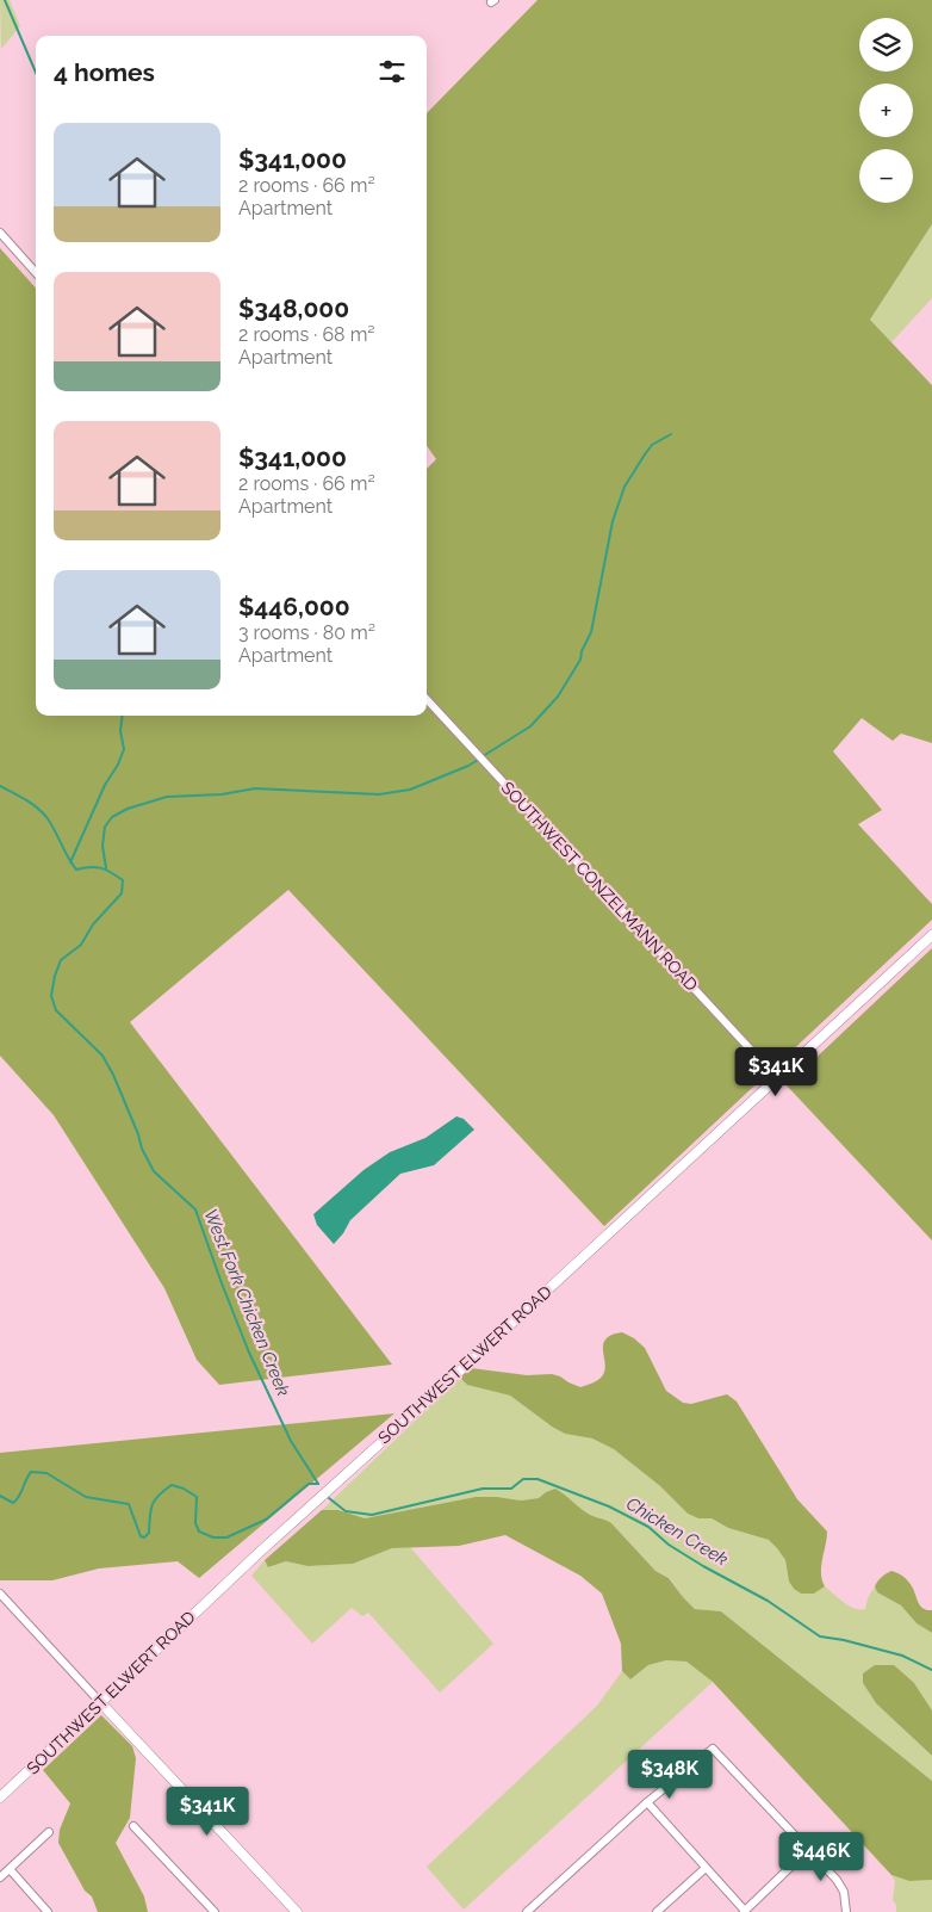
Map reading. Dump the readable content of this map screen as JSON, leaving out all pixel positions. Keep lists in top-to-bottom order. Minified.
{"streets":{"main road":["SOUTHWEST ELWERT ROAD"],"street":["SOUTHWEST CONZELMANN ROAD"]},"crossings":[["SOUTHWEST CONZELMANN ROAD","SOUTHWEST ELWERT ROAD"]],"water":["West Fork Chicken Creek","Chicken Creek"],"page":{"map_buttons":["+","−"],"heading":"4 homes","list":[{"name":"$341,000","note":"2 rooms · 66 m² · Apartment"},{"name":"$348,000","note":"2 rooms · 68 m² · Apartment"},{"name":"$341,000","note":"2 rooms · 66 m² · Apartment"},{"name":"$446,000","note":"3 rooms · 80 m² · Apartment"}],"price":["$341K","$348K","$341K","$446K"]}}
